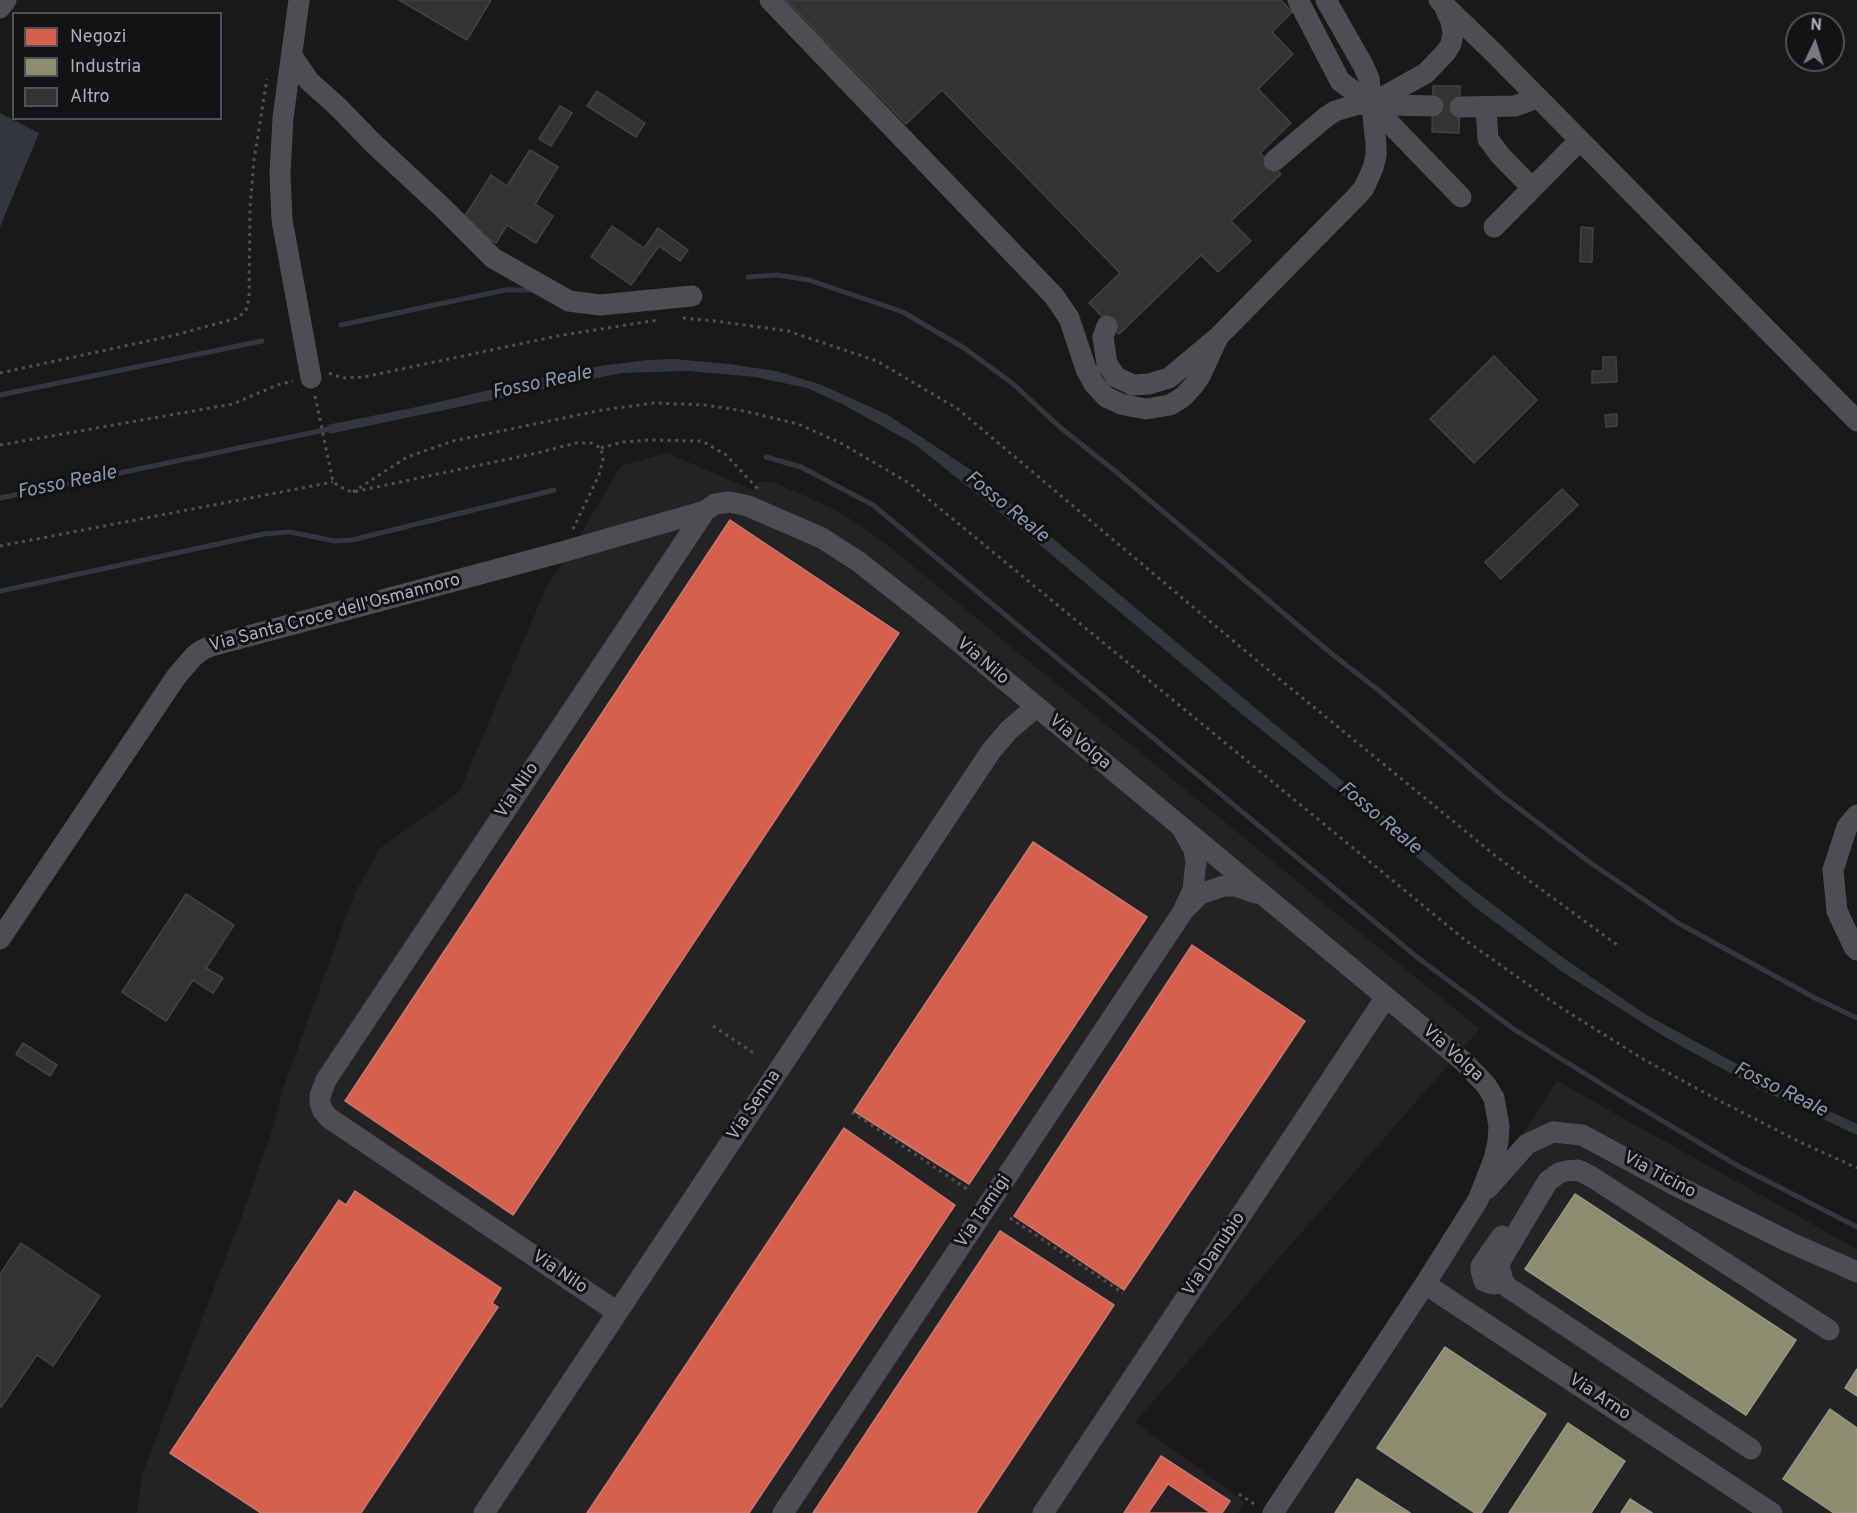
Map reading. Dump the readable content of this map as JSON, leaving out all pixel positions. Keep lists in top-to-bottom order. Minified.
{"streets":{"street":["Via Santa Croce dell'Osmannoro","Via Nilo","Via Volga","Via Senna","Via Ticino","Via Tamigi","Via Danubio","Via Arno"]},"crossings":[["Via Santa Croce dell'Osmannoro","Via Nilo"],["Via Nilo","Via Volga"],["Via Nilo","Via Senna"],["Via Volga","Via Senna"],["Via Volga","Via Ticino"],["Via Volga","Via Tamigi"],["Via Volga","Via Danubio"],["Via Volga","Via Arno"]],"water":["Fosso Reale"],"legend":["Negozi","Industria","Altro"],"north":"top"}
